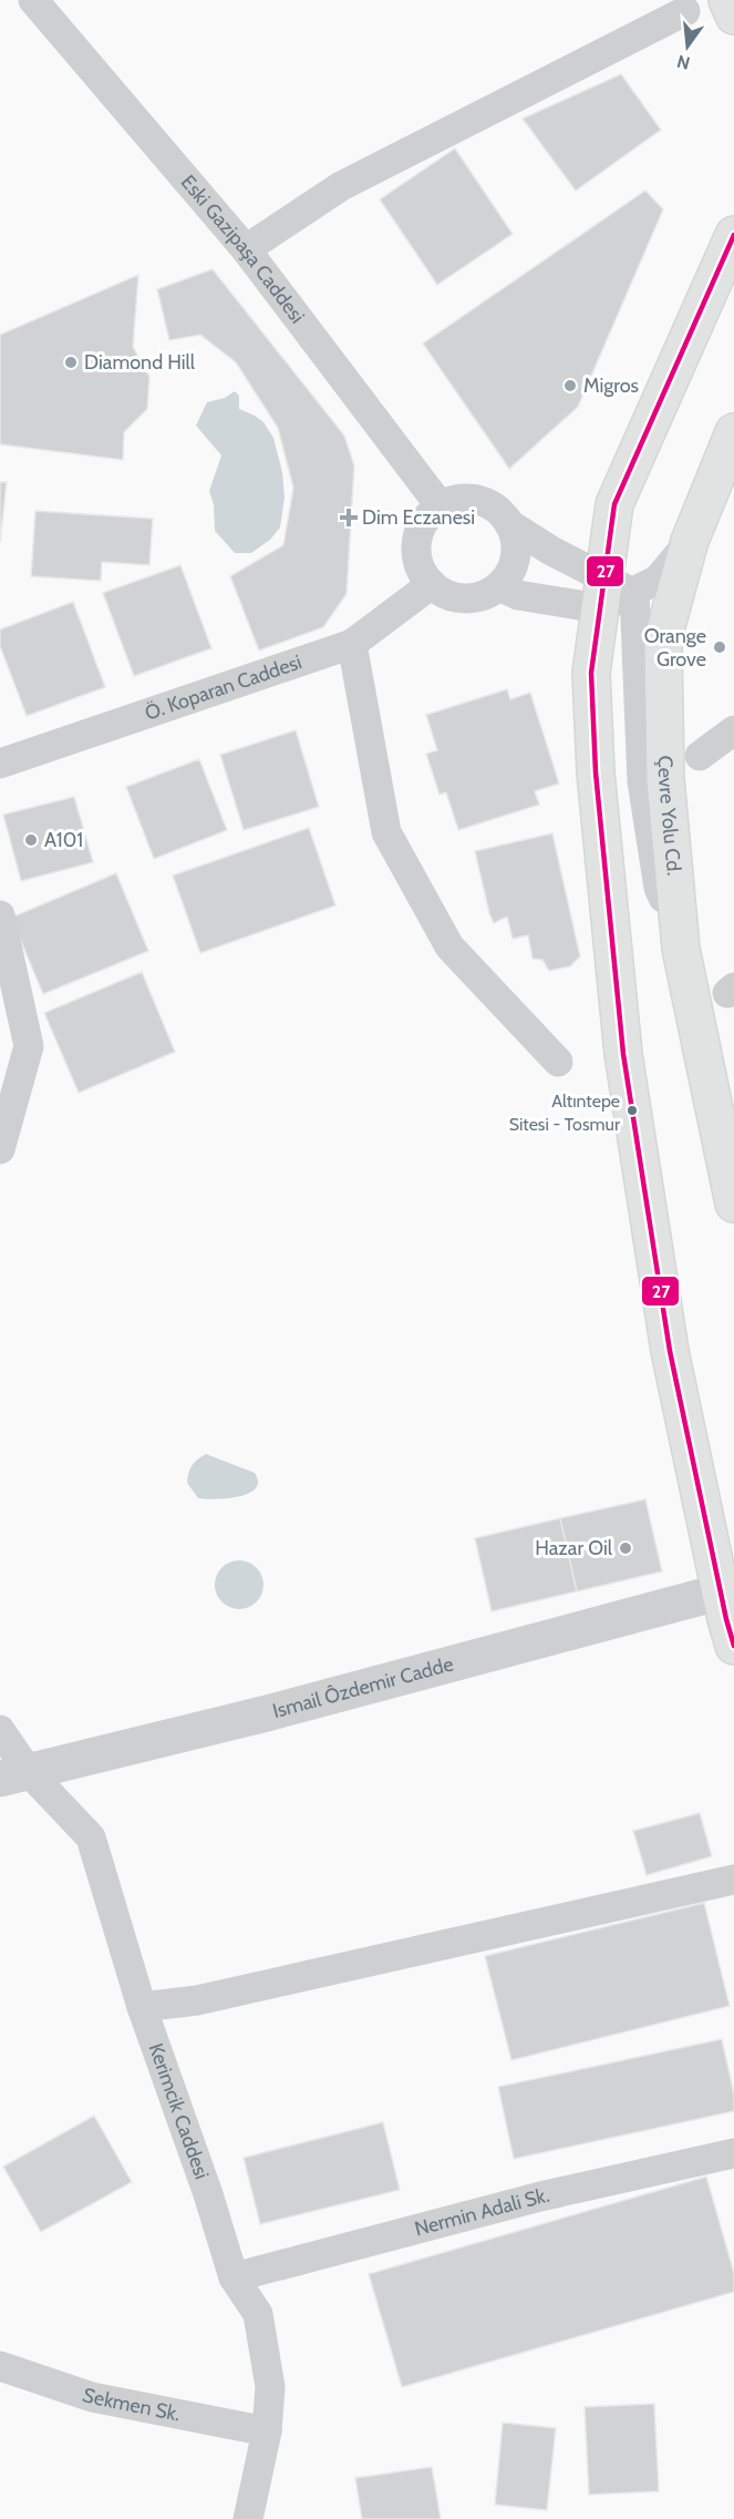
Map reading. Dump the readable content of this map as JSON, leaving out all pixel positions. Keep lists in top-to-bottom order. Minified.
{"streets":{"highway":["Çevre Yolu Cd."],"street":["Eski Gazipaşa Caddesi","Ö. Koparan Caddesi","Ismail Ôzdemir Cadde","Kerimcik Caddesi","Nermin Adali Sk.","Sekmen Sk."]},"crossings":[["Eski Gazipaşa Caddesi","Ö. Koparan Caddesi"],["Ismail Ôzdemir Cadde","Kerimcik Caddesi"],["Kerimcik Caddesi","Nermin Adali Sk."],["Kerimcik Caddesi","Sekmen Sk."]],"places":{"other":["Diamond Hill","Migros","Orange Grove","A101","Altıntepe Sitesi - Tosmur","Hazar Oil"],"health":["Dim Eczanesi"]},"lines":["transit line 27"],"north":"bottom"}
